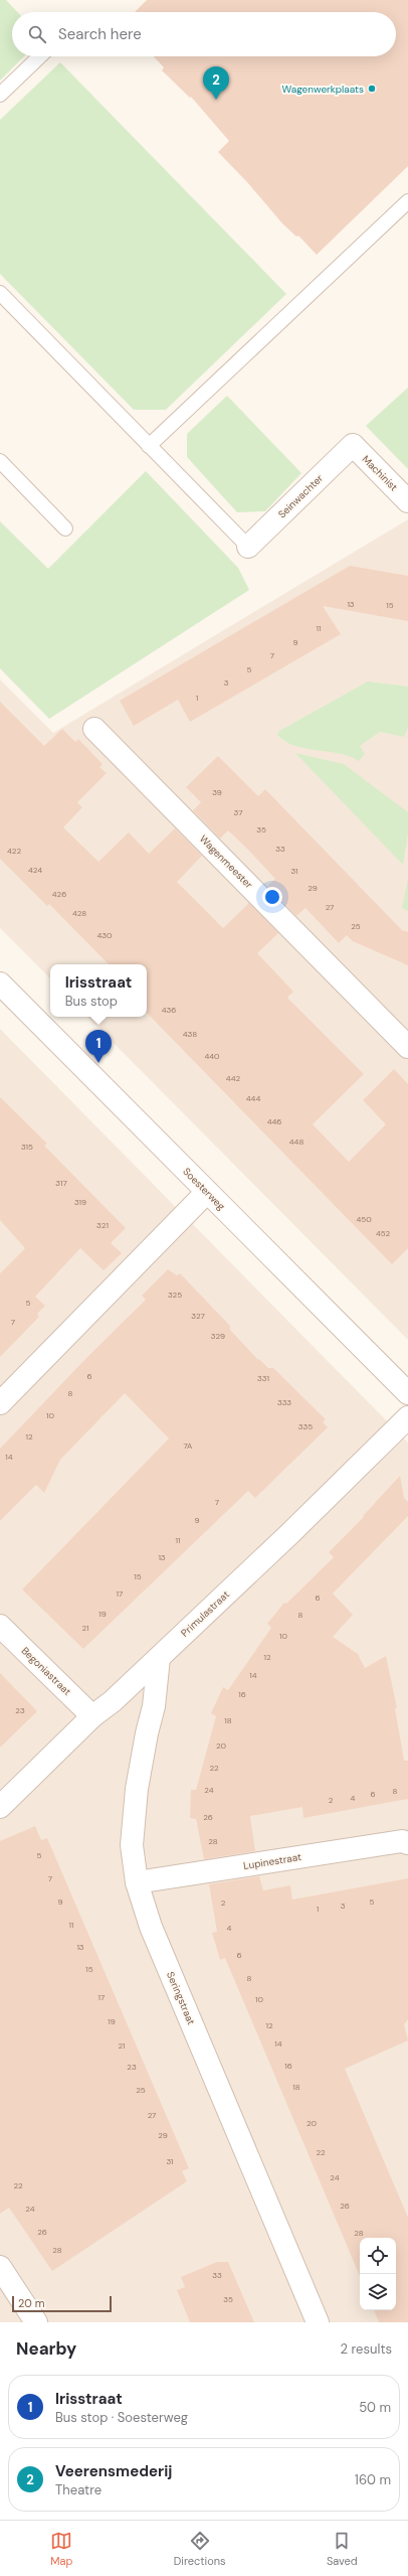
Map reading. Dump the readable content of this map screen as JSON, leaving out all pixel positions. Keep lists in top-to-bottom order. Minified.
{"streets":{"street":["Machinist","Seinwachter","Wagenmeester","Soesterweg","Primulastraat","Begoniastraat","Lupinestraat","Seringstraat"]},"crossings":[["Machinist","Seinwachter"],["Primulastraat","Begoniastraat"],["Primulastraat","Seringstraat"],["Lupinestraat","Seringstraat"]],"places":["Wagenwerkplaats"],"house_numbers":["13","15","11","9","7","5","3","1","39","37","35","33","422","424","31","29","426","27","428","25","430","436","438","440","442","444","446","448","315","317","319","450","321","452","325","5","327","7","329","6","331","8","333","10","335","12","7A","14","7","9","11","13","15","17","6","19","8","21","10","12","14","16","23","18","20","22","24","8","6","4","2","26","28","5","7","9","5","2","3","1","11","4","13","6","15","8","17","10","19","12","14","21","16","23","18","25","27","20","29","22","31","24","22","26","24","26","28","28","33","35"],"scale_bar":"20 m","page":{"search":"Search here","pins":["2","1"],"popup":["Irisstraat","Bus stop"],"scale":"20 m","heading":["Nearby","2 results"],"list":[{"mark":"1","name":"Irisstraat","note":"Bus stop · Soesterweg","value":"50 m"},{"mark":"2","name":"Veerensmederij","note":"Theatre","value":"160 m"}],"nav":["Map","Directions","Saved"]}}
